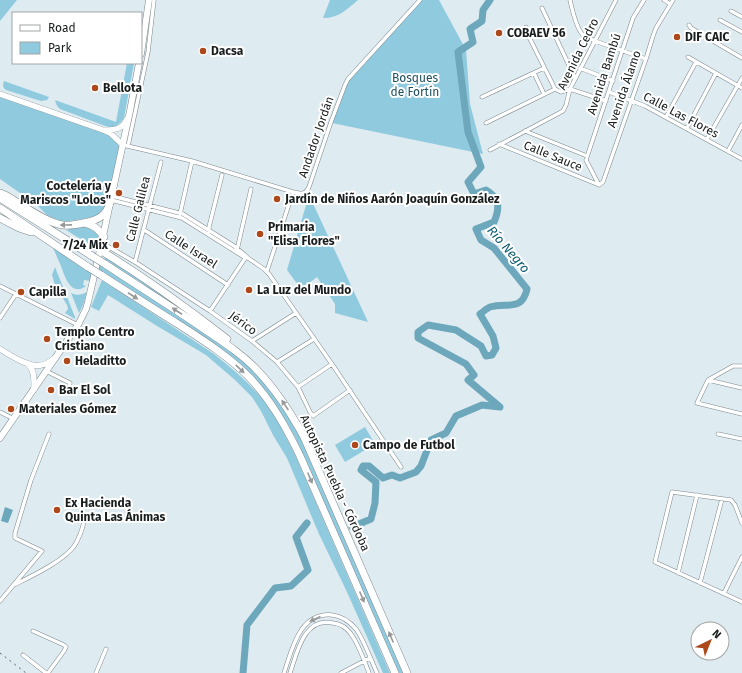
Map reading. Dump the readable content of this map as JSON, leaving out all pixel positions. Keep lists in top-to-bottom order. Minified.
{"streets":{"highway":["Autopista Puebla - Córdoba"],"street":["Avenida Cedro","Avenida Bambú","Avenida Álamo","Calle Las Flores","Andador Jordán","Calle Sauce","Calle Galilea","Calle Israel","Jérico"]},"crossings":[["Avenida Bambú","Calle Las Flores"],["Avenida Álamo","Calle Las Flores"],["Avenida Álamo","Calle Sauce"],["Calle Galilea","Calle Israel"],["Calle Galilea","Jérico"]],"water":["Río Negro"],"parks":["Bosques de Fortín"],"places":["COBAEV 56","DIF CAIC","Dacsa","Bellota","Coctelería y Mariscos \"Lolos\"","Jardín de Niños Aarón Joaquín González","Primaria \"Elisa Flores\"","7/24 Mix","La Luz del Mundo","Capilla","Templo Centro Cristiano","Heladitto","Bar El Sol","Materiales Gómez","Campo de Futbol","Ex Hacienda Quinta Las Ánimas"],"legend":["Road","Park"],"north":"top right"}
